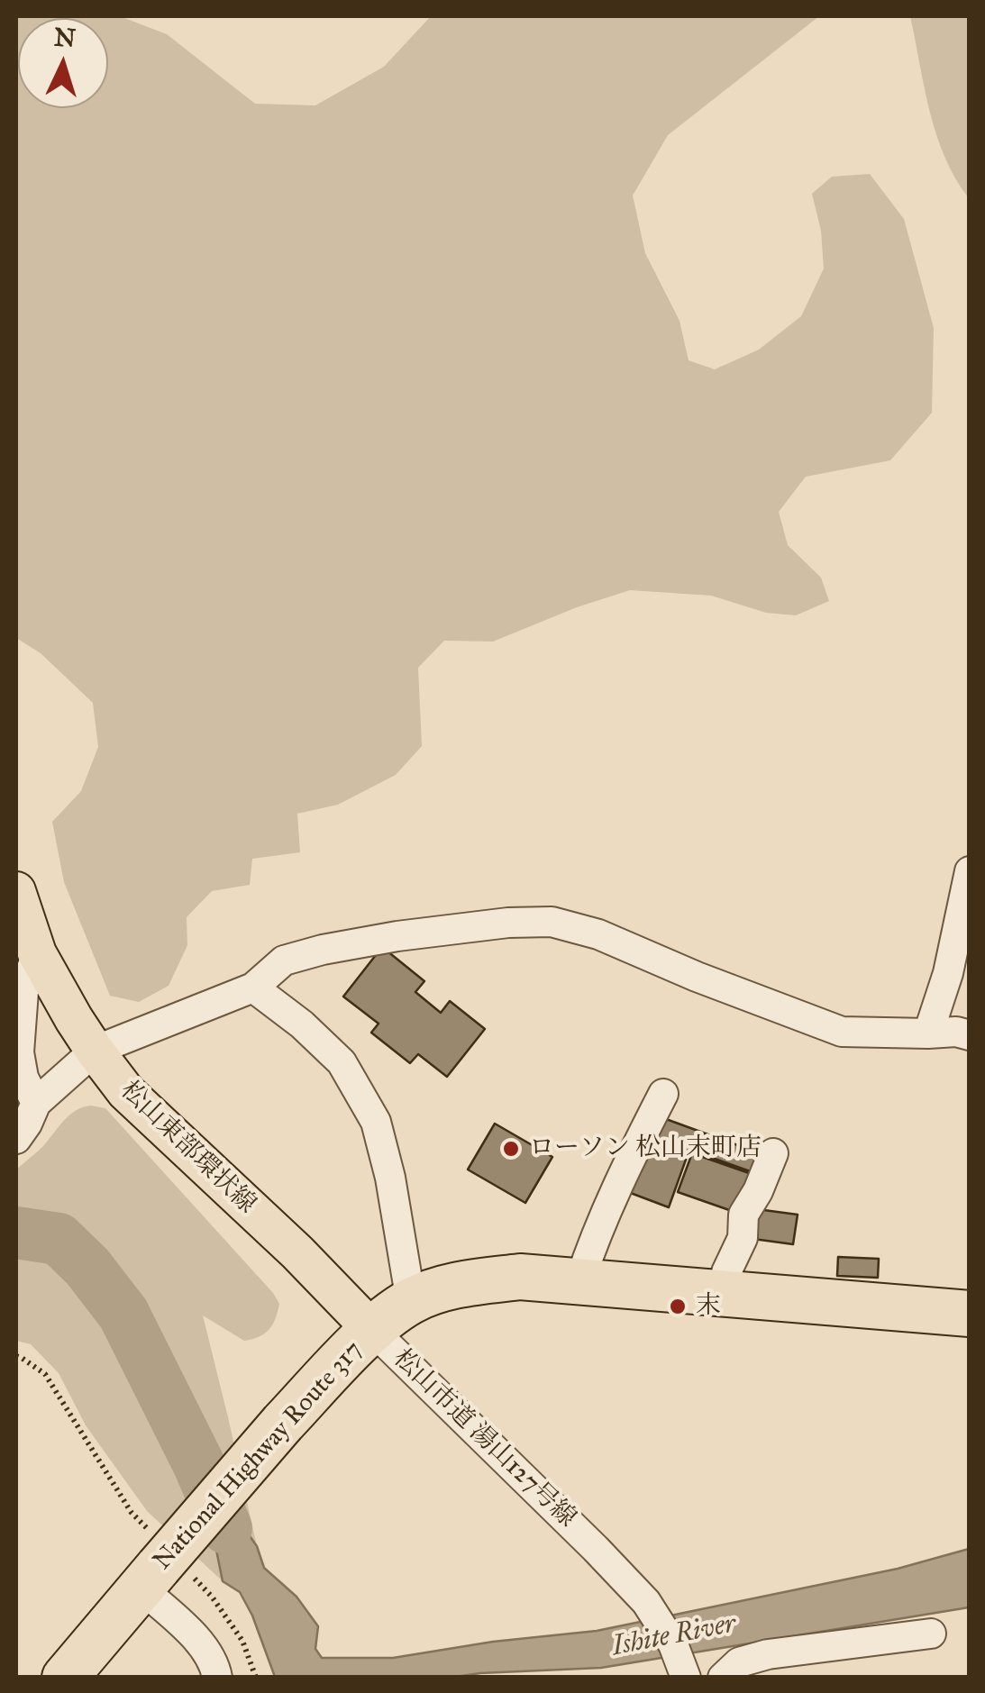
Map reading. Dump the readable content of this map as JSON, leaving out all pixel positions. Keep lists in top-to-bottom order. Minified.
{"streets":{"highway":["National Highway Route 317"],"main road":["松山東部環状線"],"street":["松山市道 湯山127号線"]},"crossings":[["松山東部環状線","松山市道 湯山127号線"],["松山東部環状線","National Highway Route 317"],["松山市道 湯山127号線","National Highway Route 317"]],"water":["Ishite River"],"places":["ローソン 松山末町店","末"],"north":"top"}
